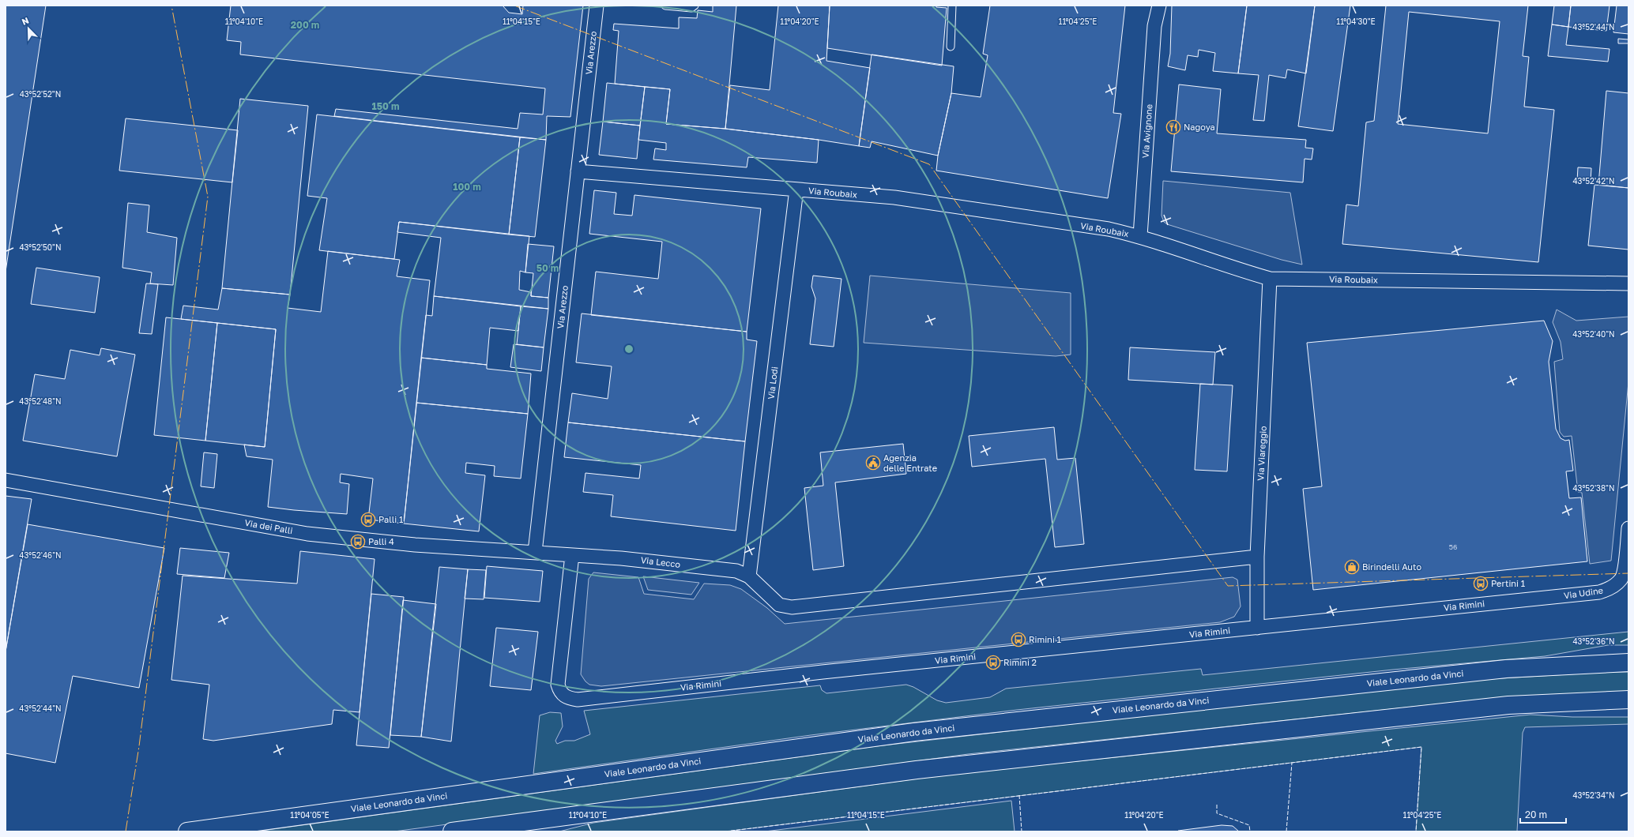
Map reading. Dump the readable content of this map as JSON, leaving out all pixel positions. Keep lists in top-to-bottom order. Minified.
{"streets":{"highway":["Viale Leonardo da Vinci"],"street":["Via Arezzo","Via Avignone","Via Roubaix","Via Lodi","Via Viareggio","Via dei Palli","Via Lecco","Via Udine","Via Rimini"]},"crossings":[["Via Arezzo","Via Roubaix"],["Via Arezzo","Via dei Palli"],["Via Avignone","Via Roubaix"],["Via Roubaix","Via Lodi"],["Via Roubaix","Via Viareggio"],["Via Lodi","Via Lecco"],["Via Viareggio","Via Rimini"],["Via dei Palli","Via Lecco"],["Via dei Palli","Via Rimini"],["Via Lecco","Via Rimini"],["Via Udine","Via Rimini"]],"places":{"restaurant":["Nagoya"],"public building":["Agenzia delle Entrate"],"bus stop":["Palli 1","Palli 4","Pertini 1","Rimini 1","Rimini 2"],"shop":["Birindelli Auto"]},"house_numbers":["56"],"scale_bar":"20 m","north":"top left","coordinates":["11°04'10\"E","11°04'15\"E","11°04'20\"E","11°04'25\"E","11°04'30\"E","43°52'44\"N","43°52'52\"N","43°52'42\"N","43°52'50\"N","43°52'40\"N","43°52'48\"N","43°52'38\"N","43°52'46\"N","43°52'36\"N","43°52'34\"N","11°04'05\"E"],"rings":["200 m","150 m","100 m","50 m"]}
